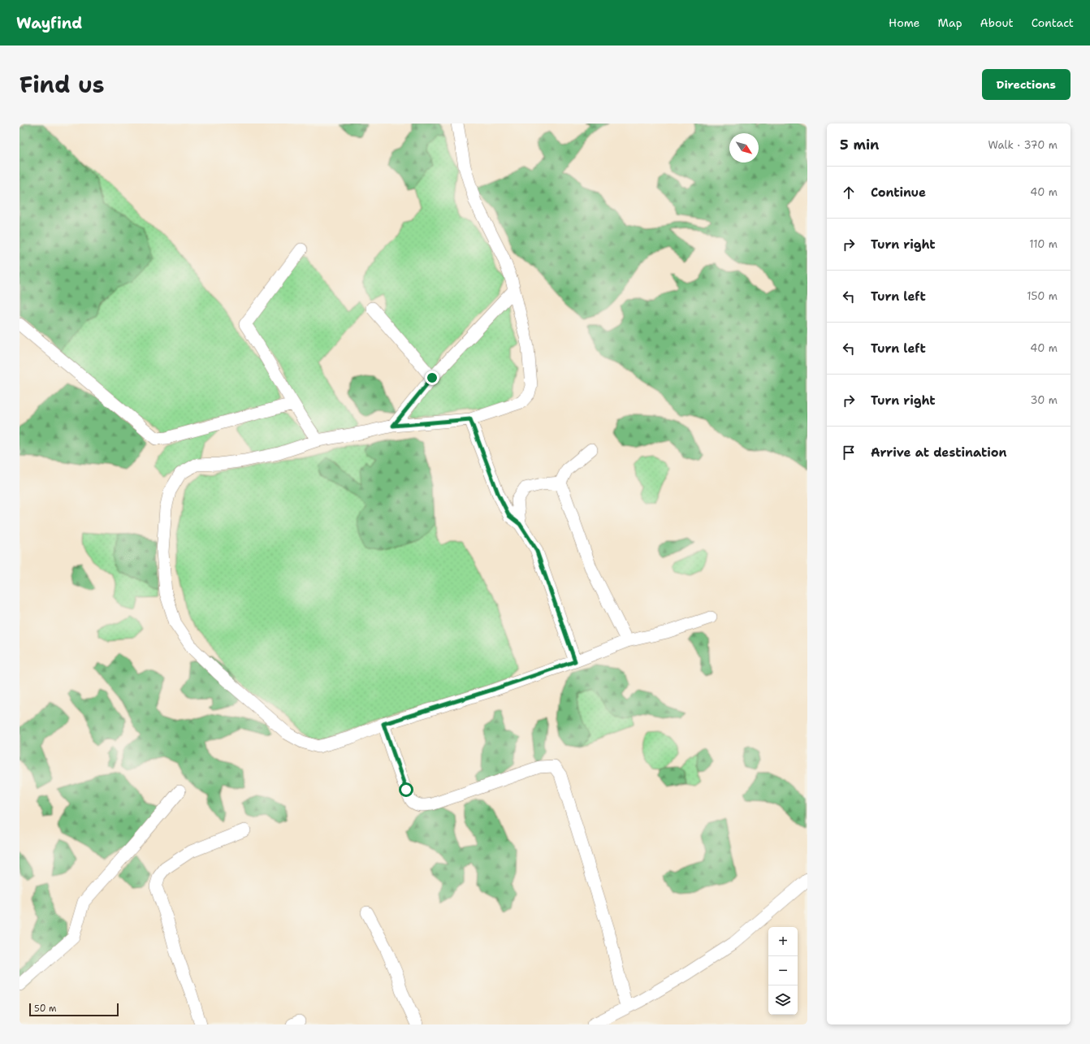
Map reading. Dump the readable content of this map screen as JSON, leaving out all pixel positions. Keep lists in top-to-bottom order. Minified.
{"scale_bar":"50 m","north":"bottom right","page":{"header":"Wayfind","nav":["Home","Map","About","Contact"],"title":"Find us","buttons":"Directions","heading":["5 min","Walk · 370 m"],"list":[["Continue","40 m"],["Turn right","110 m"],["Turn left","150 m"],["Turn left","40 m"],["Turn right","30 m"],"Arrive at destination"],"map_buttons":["+","−"],"scale":"50 m"}}
